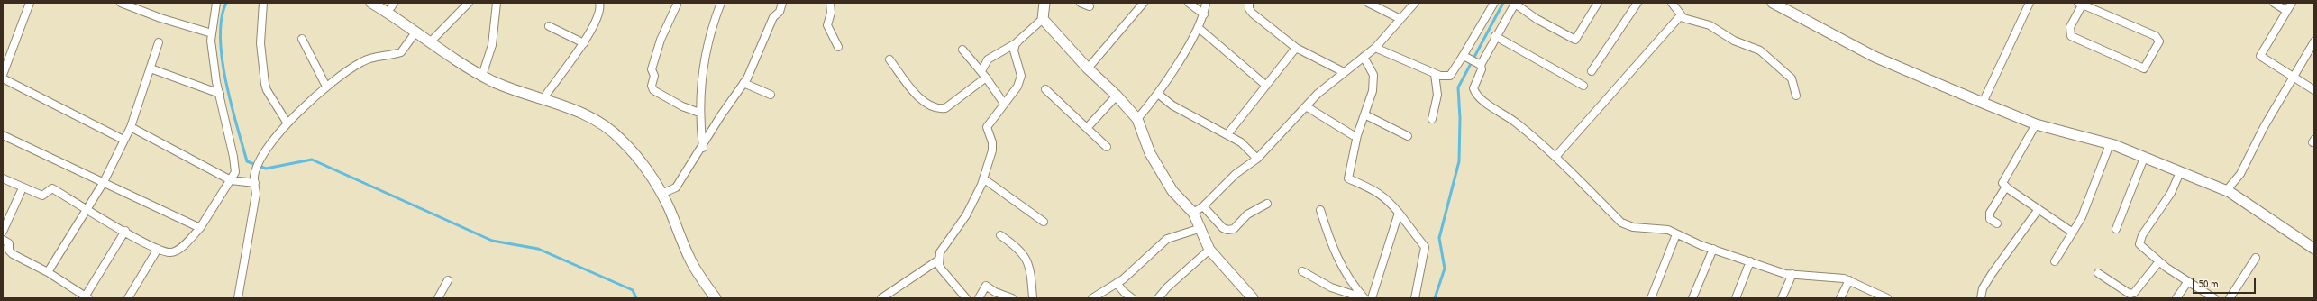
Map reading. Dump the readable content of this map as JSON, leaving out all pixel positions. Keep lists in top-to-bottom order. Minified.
{"scale_bar":"50 m"}
